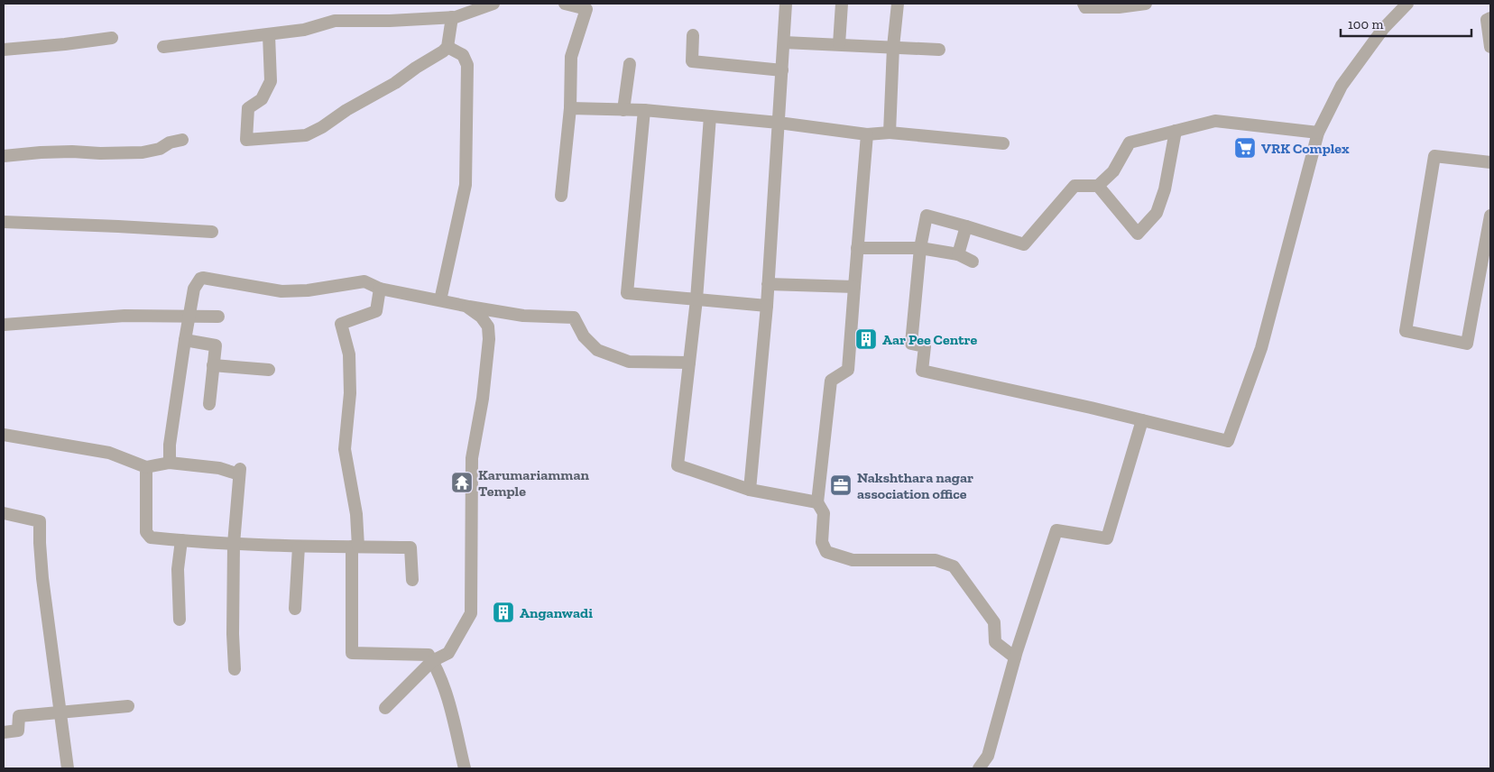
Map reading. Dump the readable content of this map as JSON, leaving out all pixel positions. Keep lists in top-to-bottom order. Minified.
{"places":{"supermarket":["VRK Complex"],"building":["Aar Pee Centre","Anganwadi"],"temple":["Karumariamman Temple"],"office":["Nakshthara nagar association office"]},"scale_bar":"100 m"}
